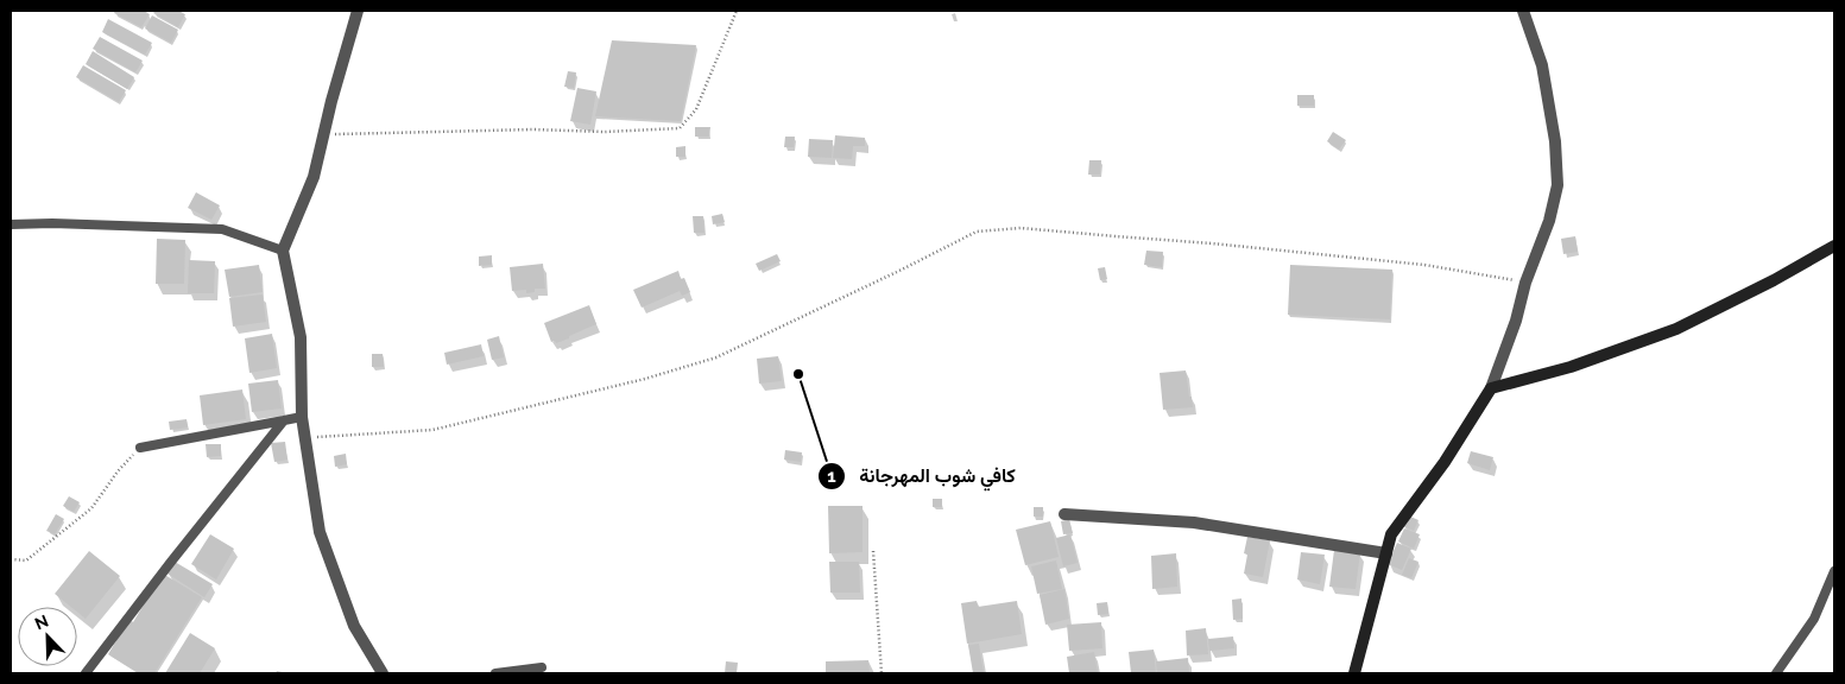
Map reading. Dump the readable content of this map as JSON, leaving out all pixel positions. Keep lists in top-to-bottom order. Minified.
{"places":["كافي شوب المهرجانة"],"north":"top left"}
